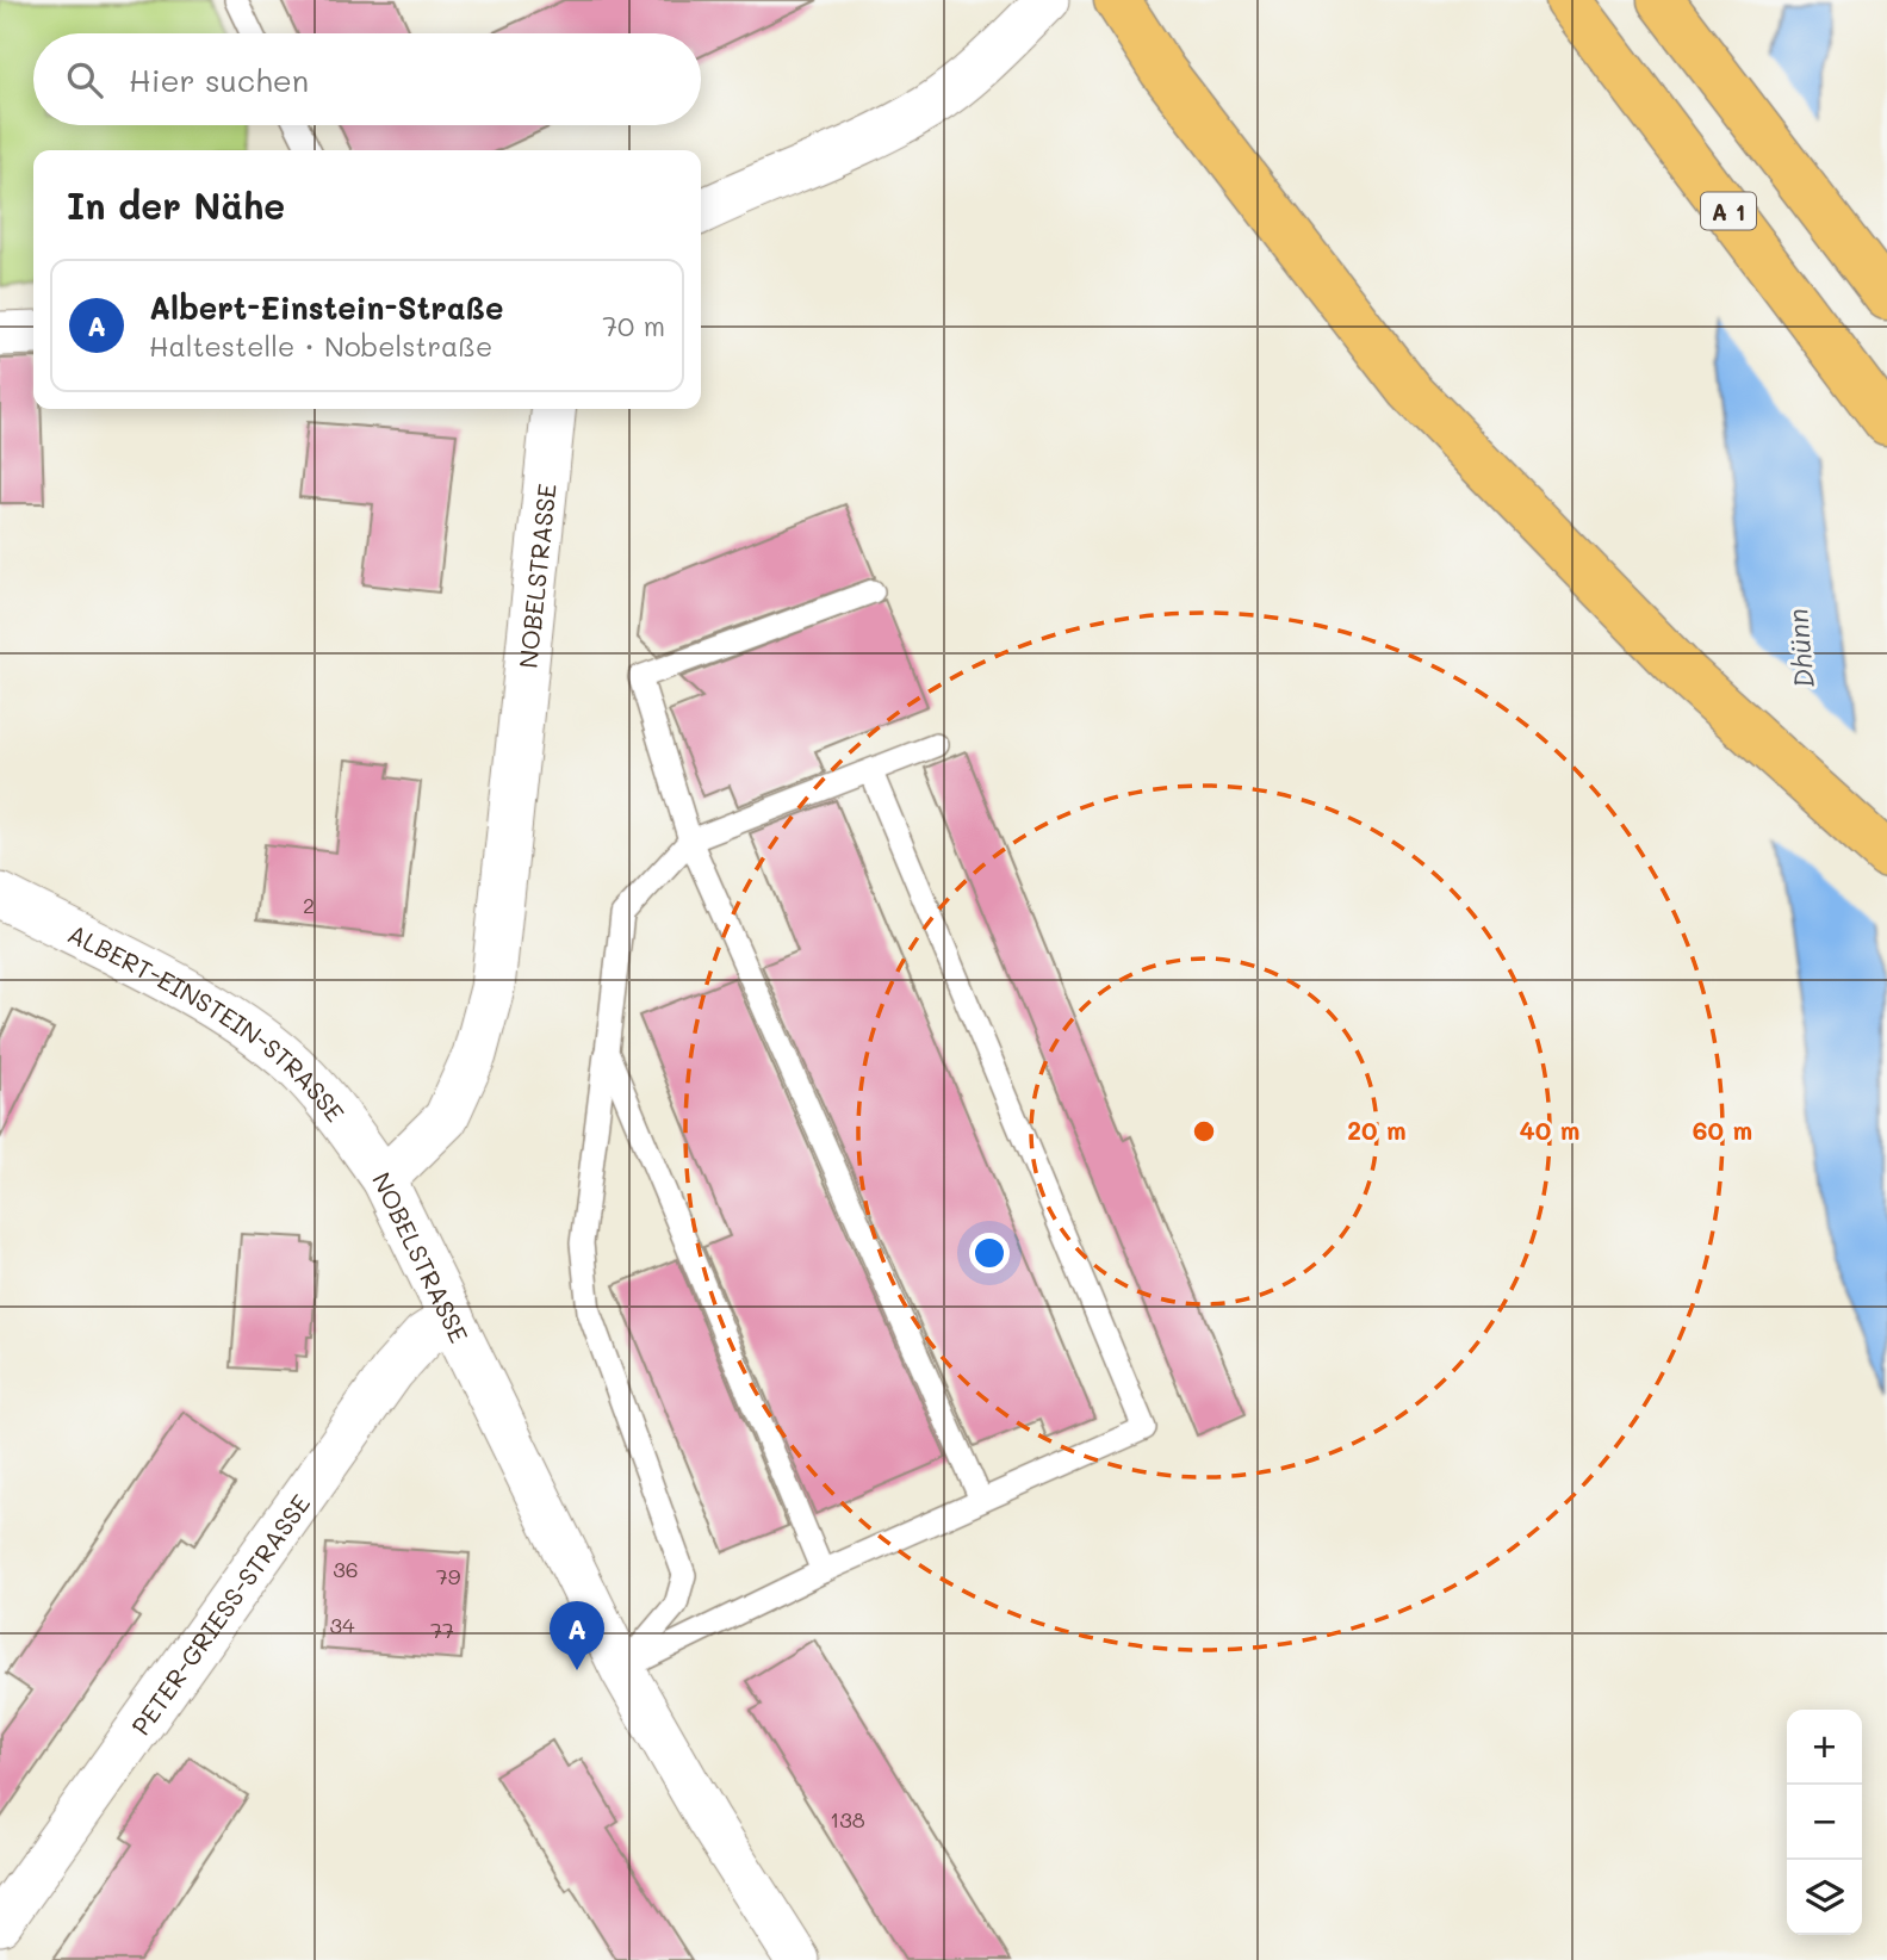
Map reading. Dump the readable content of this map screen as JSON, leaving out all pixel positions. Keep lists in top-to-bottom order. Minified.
{"streets":{"highway":["A 1"],"street":["NOBELSTRASSE","ALBERT-EINSTEIN-STRASSE","PETER-GRIESS-STRASSE"]},"crossings":[["NOBELSTRASSE","ALBERT-EINSTEIN-STRASSE"],["NOBELSTRASSE","PETER-GRIESS-STRASSE"]],"water":["Dhünn"],"house_numbers":["2","36","79","34","77","138"],"page":{"search":"Hier suchen","heading":"In der Nähe","list":[{"mark":"A","name":"Albert-Einstein-Straße","note":"Haltestelle · Nobelstraße","value":"70 m"}],"pins":"A","map_buttons":["+","−"]},"rings":["20 m","40 m","60 m"]}
